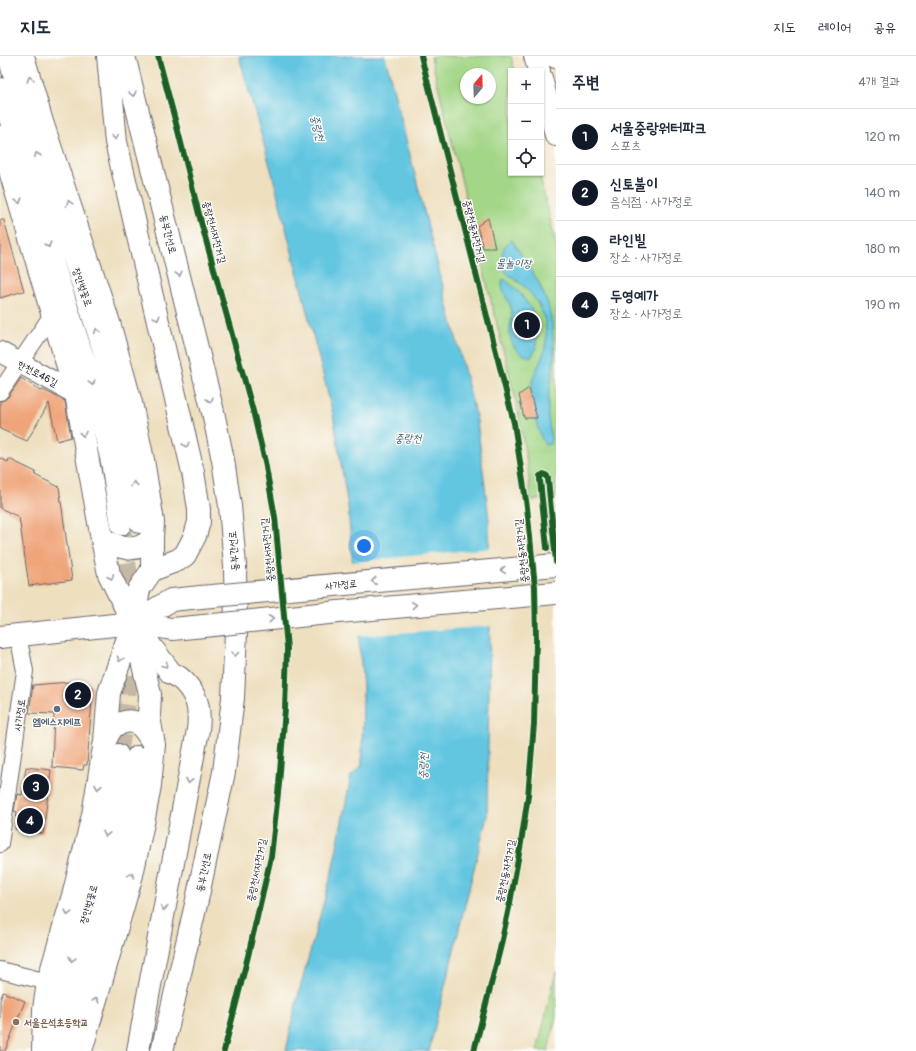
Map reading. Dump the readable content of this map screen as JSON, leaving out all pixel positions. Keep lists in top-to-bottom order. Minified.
{"streets":{"main road":["동부간선로","사가정로"],"street":["장안벚꽃로","한천로46길"],"cycle path":["중랑천동자전거길","중랑천서자전거길"]},"water":["중랑천","물놀이장"],"places":["엠에스지에프","서울은석초등학교"],"north":"top","page":{"header":"지도","nav":["지도","레이어","공유"],"heading":["주변","4개 결과"],"map_buttons":["+","−"],"list":[{"mark":"1","name":"서울중랑워터파크","note":"스포츠","value":"120 m"},{"mark":"2","name":"신토불이","note":"음식점 · 사가정로","value":"140 m"},{"mark":"3","name":"라인빌","note":"장소 · 사가정로","value":"180 m"},{"mark":"4","name":"두영예가","note":"장소 · 사가정로","value":"190 m"}],"pins":["1","2","3","4"]}}
